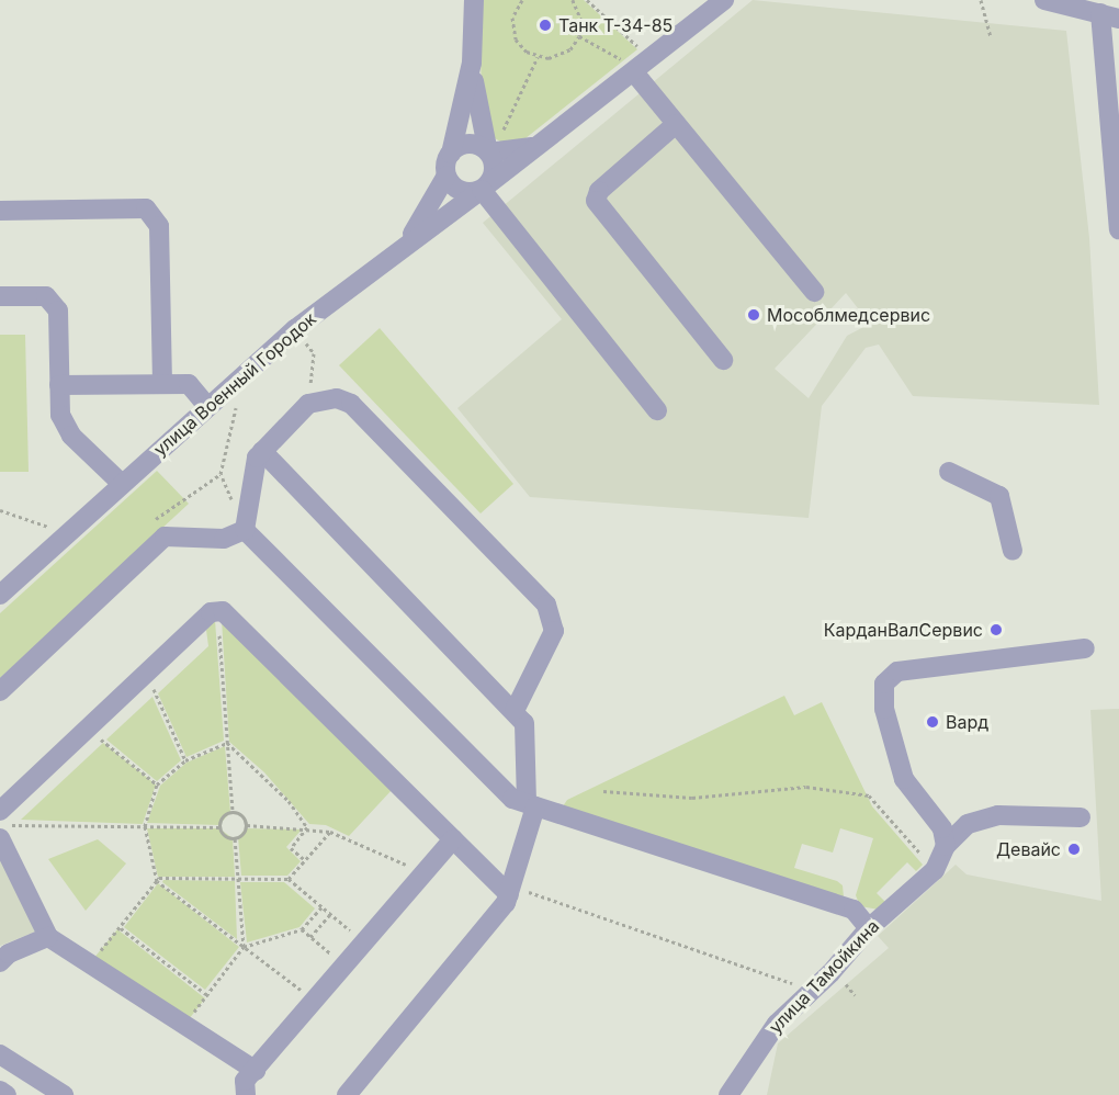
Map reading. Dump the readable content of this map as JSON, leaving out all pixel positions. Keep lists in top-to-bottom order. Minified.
{"streets":{"street":["улица Военный Городок","улица Тамойкина"]},"places":["Танк Т-34-85","Мособлмедсервис","КарданВалСервис","Вард","Девайс"]}
